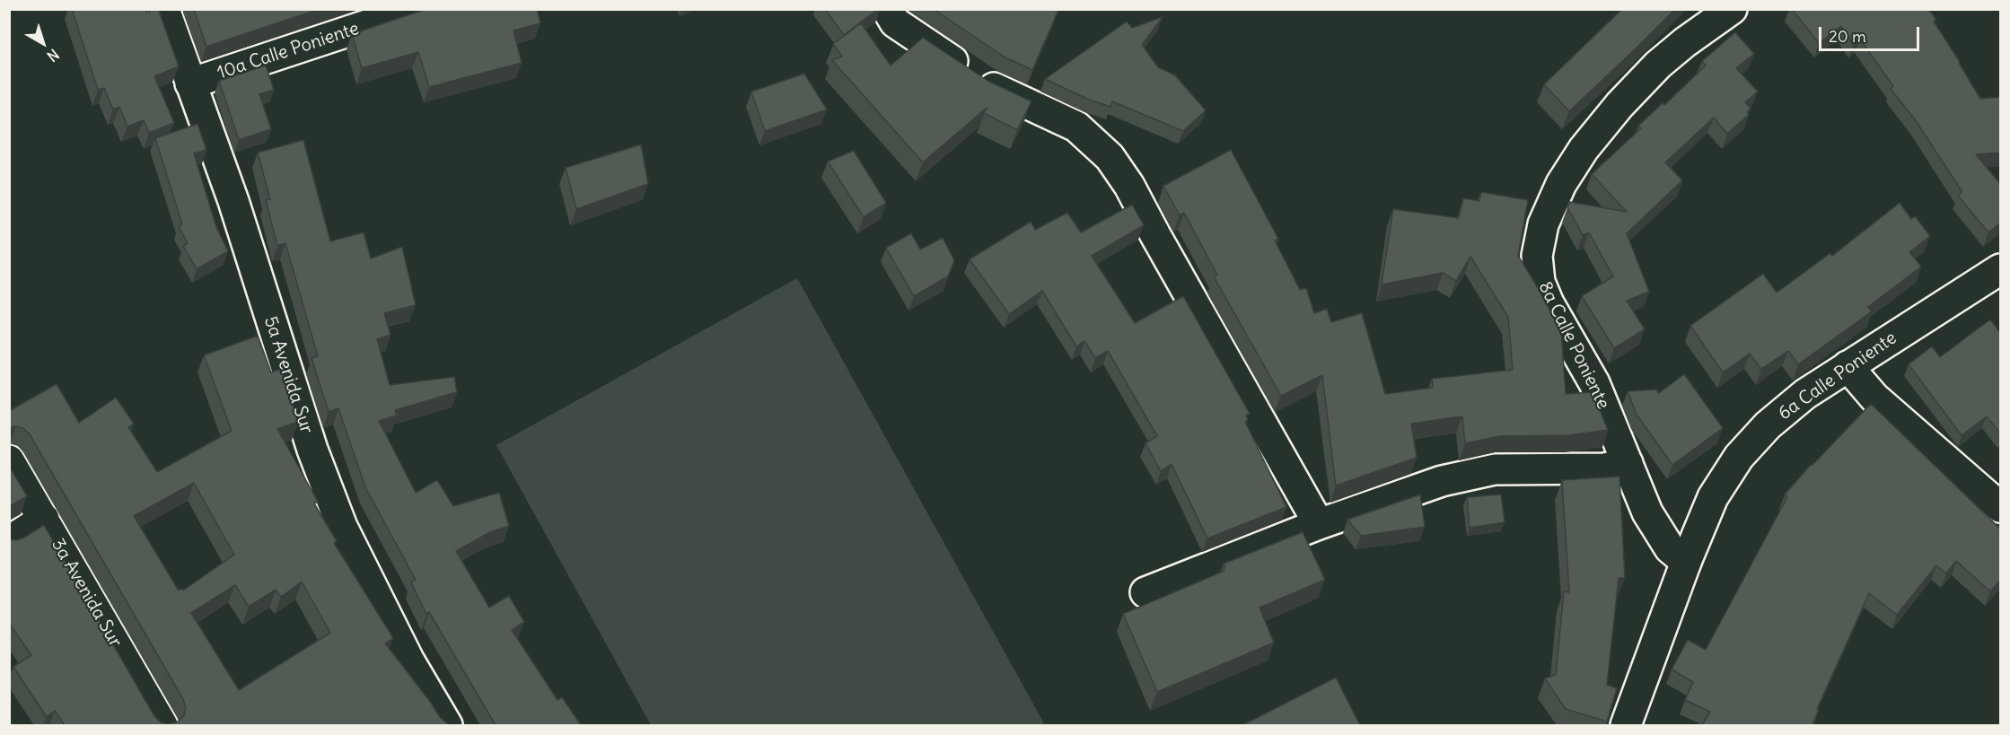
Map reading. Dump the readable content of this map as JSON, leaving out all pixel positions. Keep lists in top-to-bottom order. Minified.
{"streets":{"street":["10a Calle Poniente","8a Calle Poniente","5a Avenida Sur","6a Calle Poniente","3a Avenida Sur"]},"crossings":[["10a Calle Poniente","5a Avenida Sur"],["8a Calle Poniente","6a Calle Poniente"]],"scale_bar":"20 m","north":"bottom right"}
